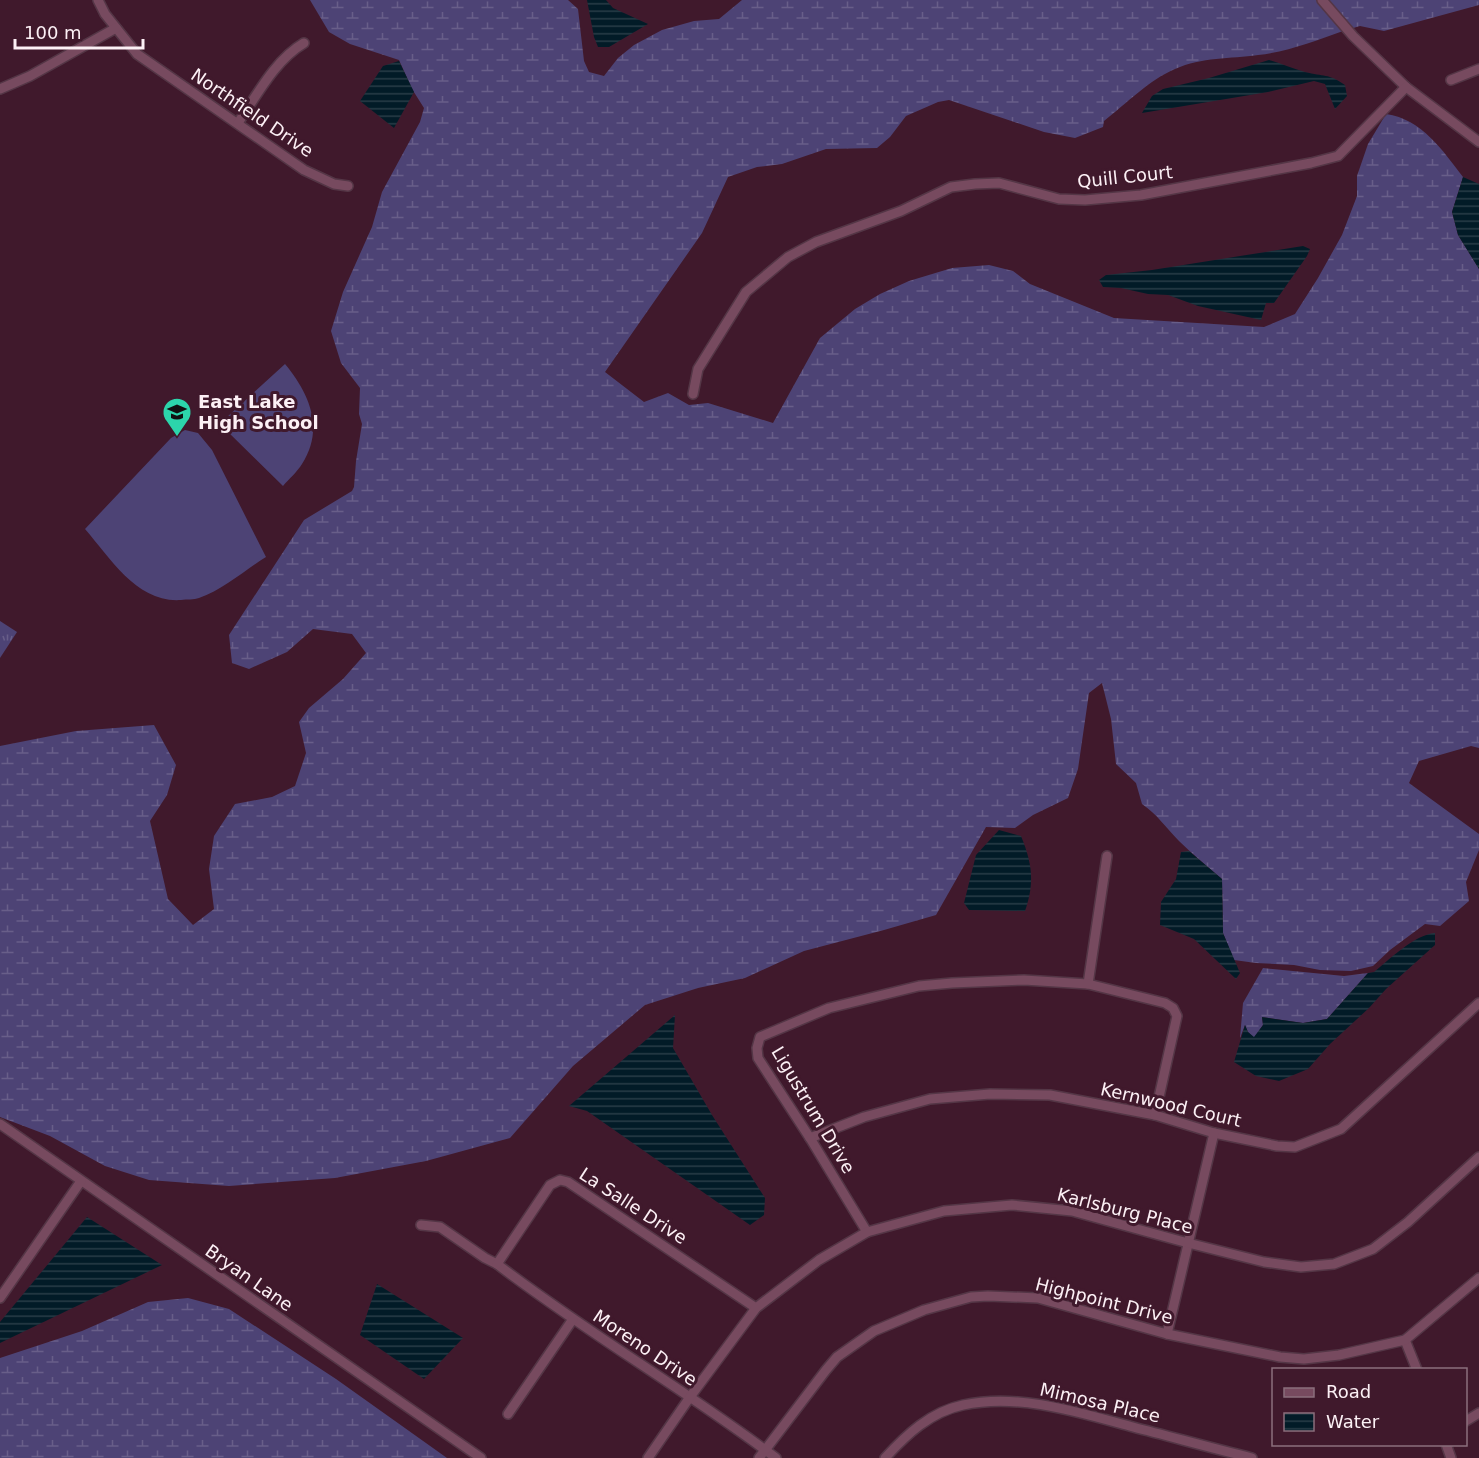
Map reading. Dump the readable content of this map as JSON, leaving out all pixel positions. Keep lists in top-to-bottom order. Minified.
{"streets":{"street":["Northfield Drive","Quill Court","Kernwood Court","Ligustrum Drive","La Salle Drive","Karlsburg Place","Bryan Lane","Highpoint Drive","Moreno Drive","Mimosa Place"]},"crossings":[["Kernwood Court","Ligustrum Drive"],["Ligustrum Drive","Karlsburg Place"],["La Salle Drive","Karlsburg Place"],["La Salle Drive","Moreno Drive"],["Karlsburg Place","Moreno Drive"],["Highpoint Drive","Moreno Drive"]],"places":{"school or university":["East Lake High School"]},"legend":["Road","Water"],"scale_bar":"100 m"}
